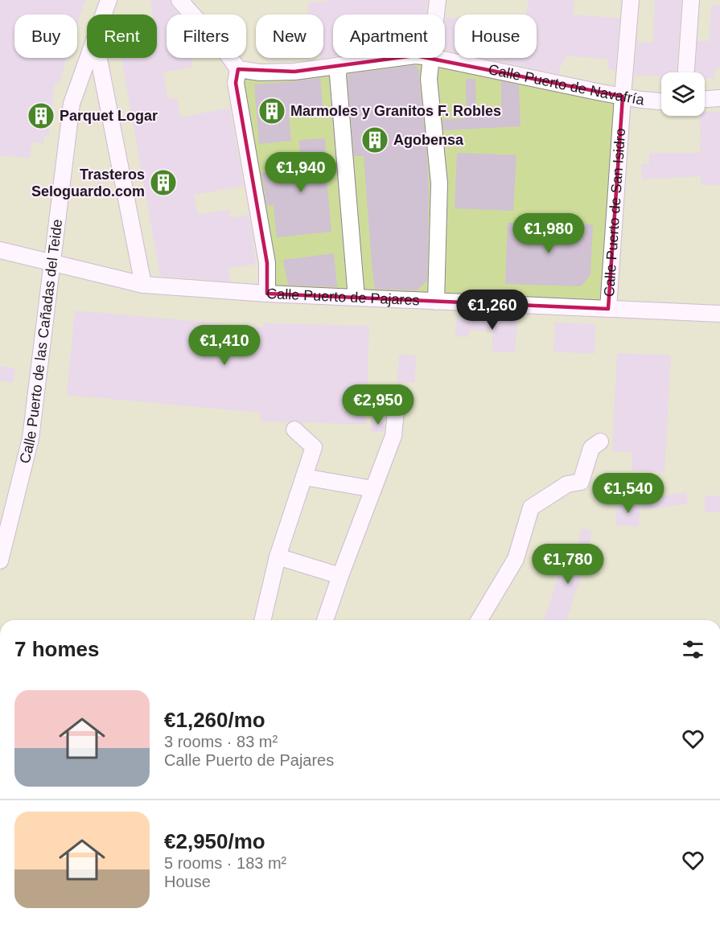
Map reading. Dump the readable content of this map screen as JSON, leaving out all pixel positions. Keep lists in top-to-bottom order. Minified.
{"streets":{"street":["Calle Puerto de Navafría","Calle Puerto de San Isidro","Calle Puerto de Pajares","Calle Puerto de las Cañadas del Teide"]},"crossings":[["Calle Puerto de Navafría","Calle Puerto de San Isidro"],["Calle Puerto de San Isidro","Calle Puerto de Pajares"],["Calle Puerto de Pajares","Calle Puerto de las Cañadas del Teide"]],"places":{"building":["Marmoles y Granitos F. Robles","Parquet Logar","Agobensa","Trasteros Seloguardo.com"]},"page":{"chip":["Buy","Rent","Filters","New","Apartment","House"],"price":["€1,940","€1,980","€1,260","€1,410","€2,950","€1,540","€1,780"],"heading":"7 homes","list":[{"name":"€1,260/mo","note":"3 rooms · 83 m² · Calle Puerto de Pajares"},{"name":"€2,950/mo","note":"5 rooms · 183 m² · House"}]}}
